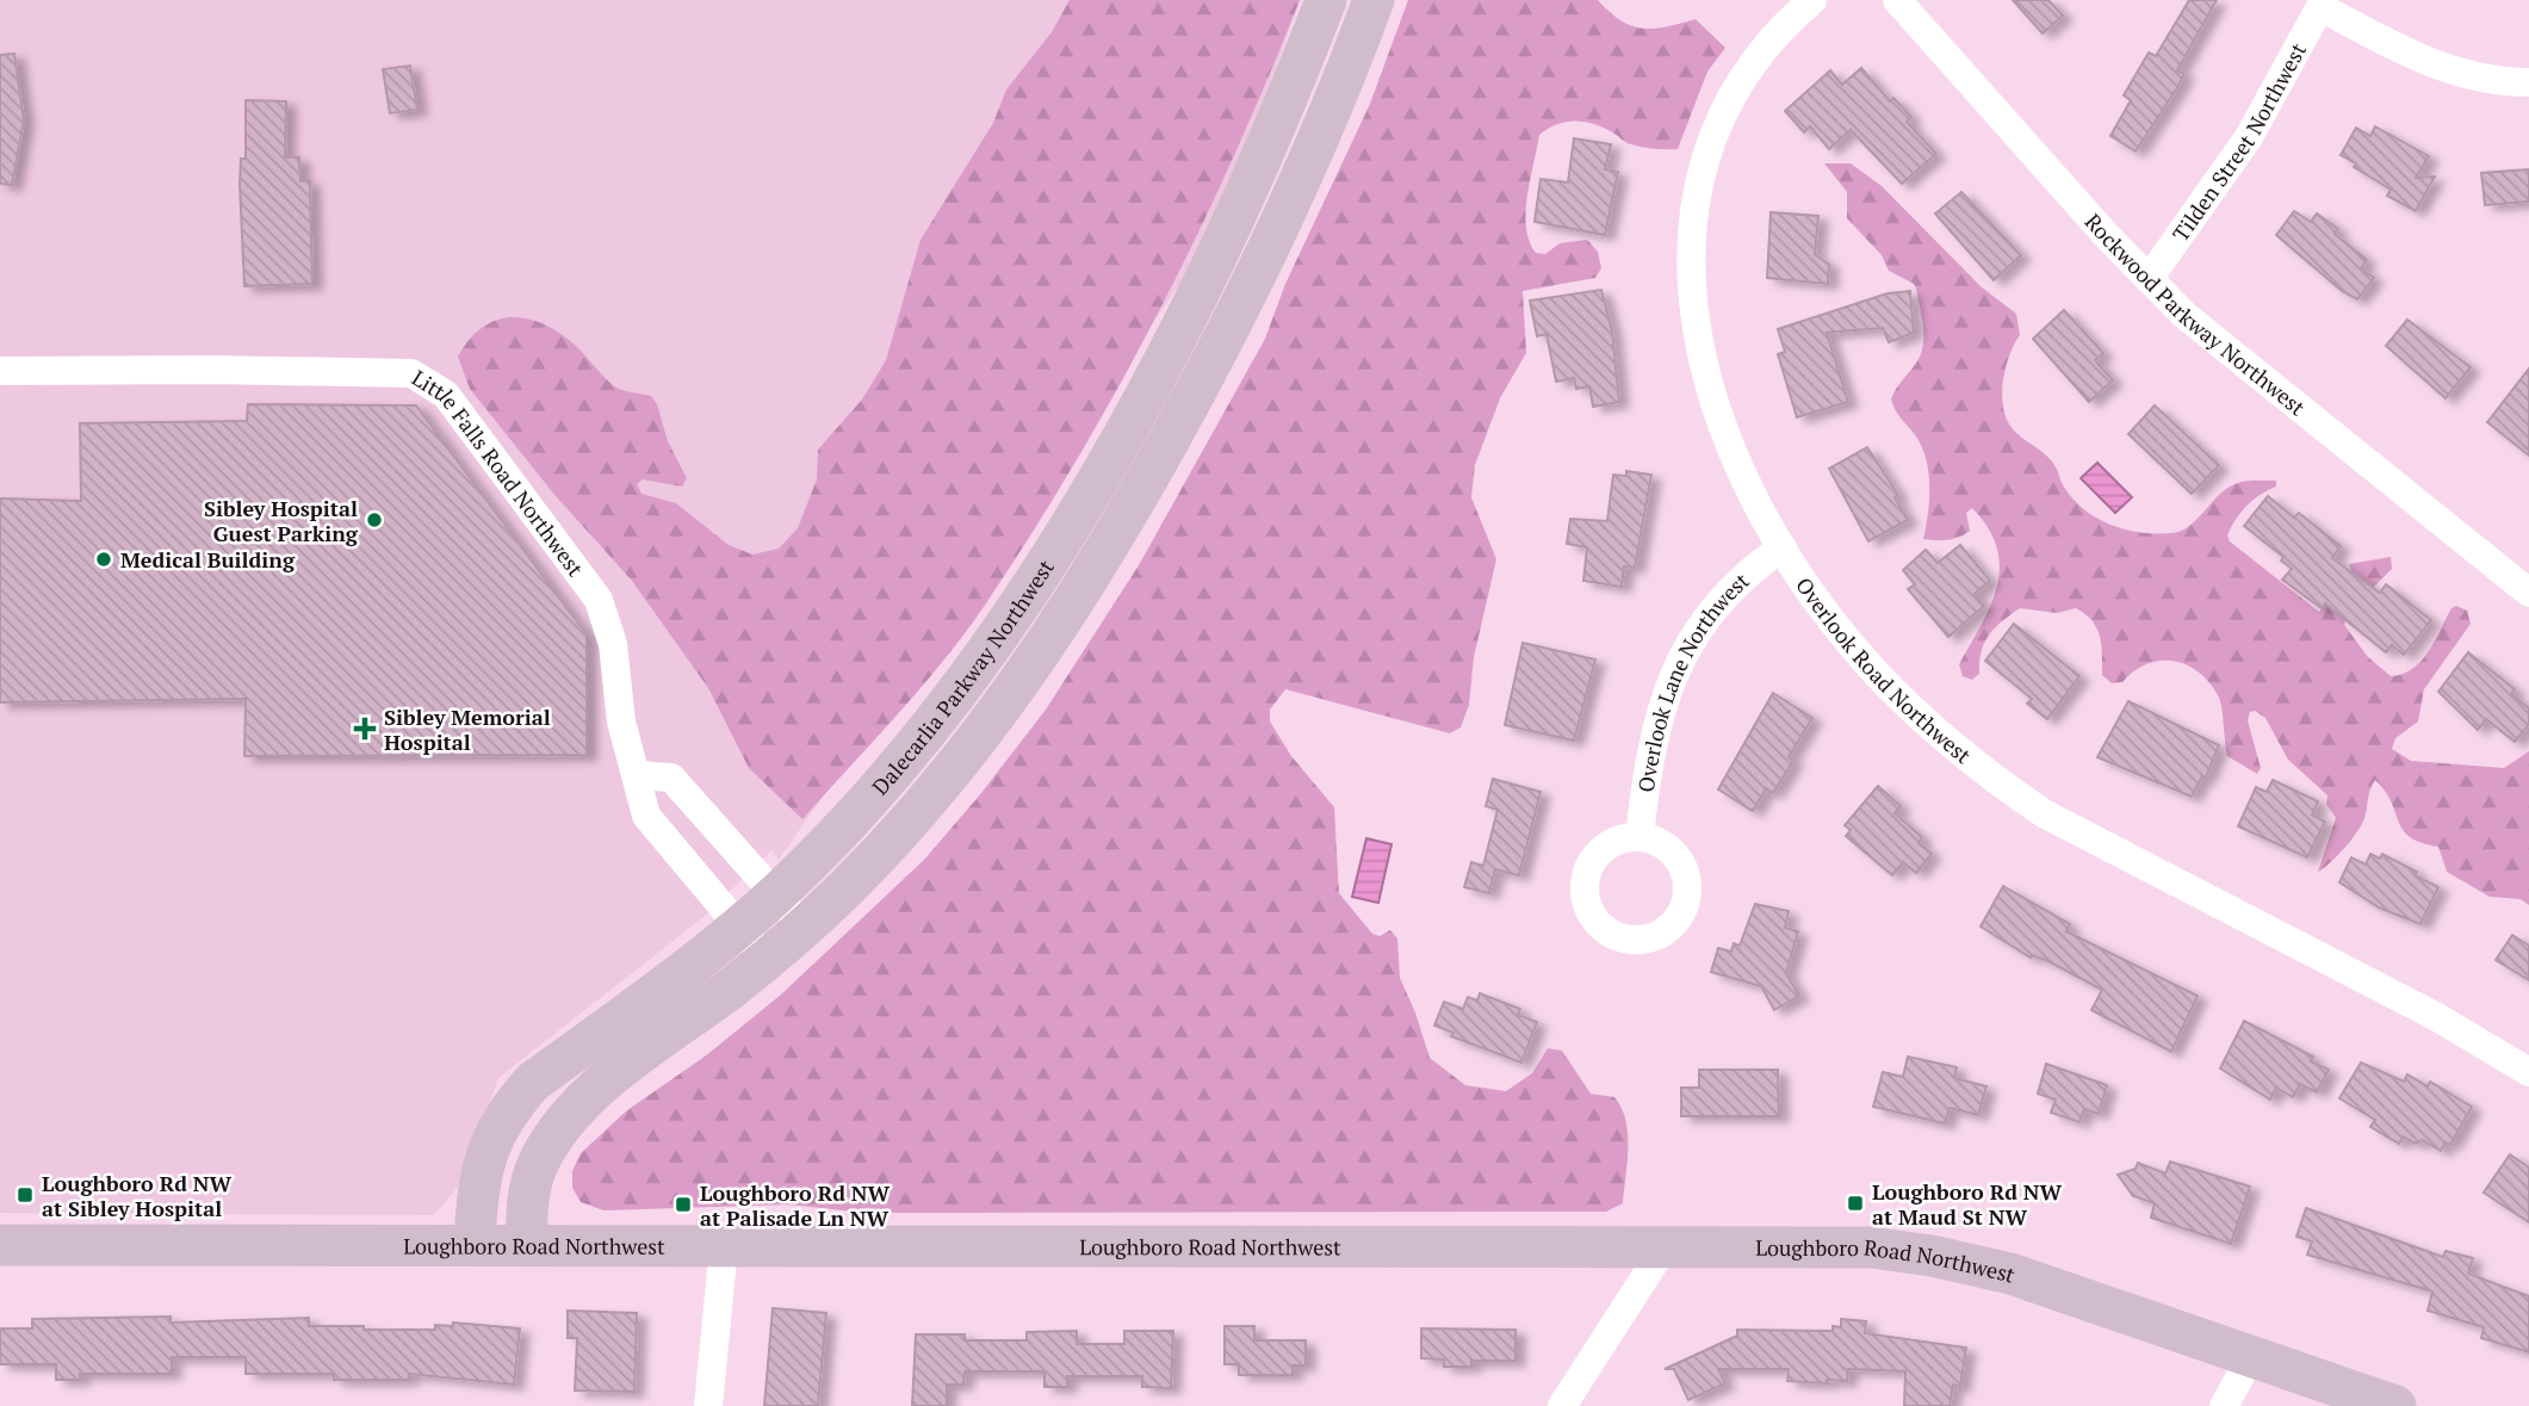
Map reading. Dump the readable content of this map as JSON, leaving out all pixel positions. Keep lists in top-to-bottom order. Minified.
{"streets":{"main road":["Dalecarlia Parkway Northwest","Loughboro Road Northwest"],"street":["Tilden Street Northwest","Rockwood Parkway Northwest","Little Falls Road Northwest","Overlook Road Northwest","Overlook Lane Northwest"]},"crossings":[["Tilden Street Northwest","Rockwood Parkway Northwest"],["Little Falls Road Northwest","Dalecarlia Parkway Northwest"],["Overlook Road Northwest","Overlook Lane Northwest"],["Dalecarlia Parkway Northwest","Loughboro Road Northwest"]],"places":{"other":["Sibley Hospital Guest Parking","Medical Building"],"health":["Sibley Memorial Hospital"],"transit":["Loughboro Rd NW at Sibley Hospital","Loughboro Rd NW at Maud St NW","Loughboro Rd NW at Palisade Ln NW"]}}
